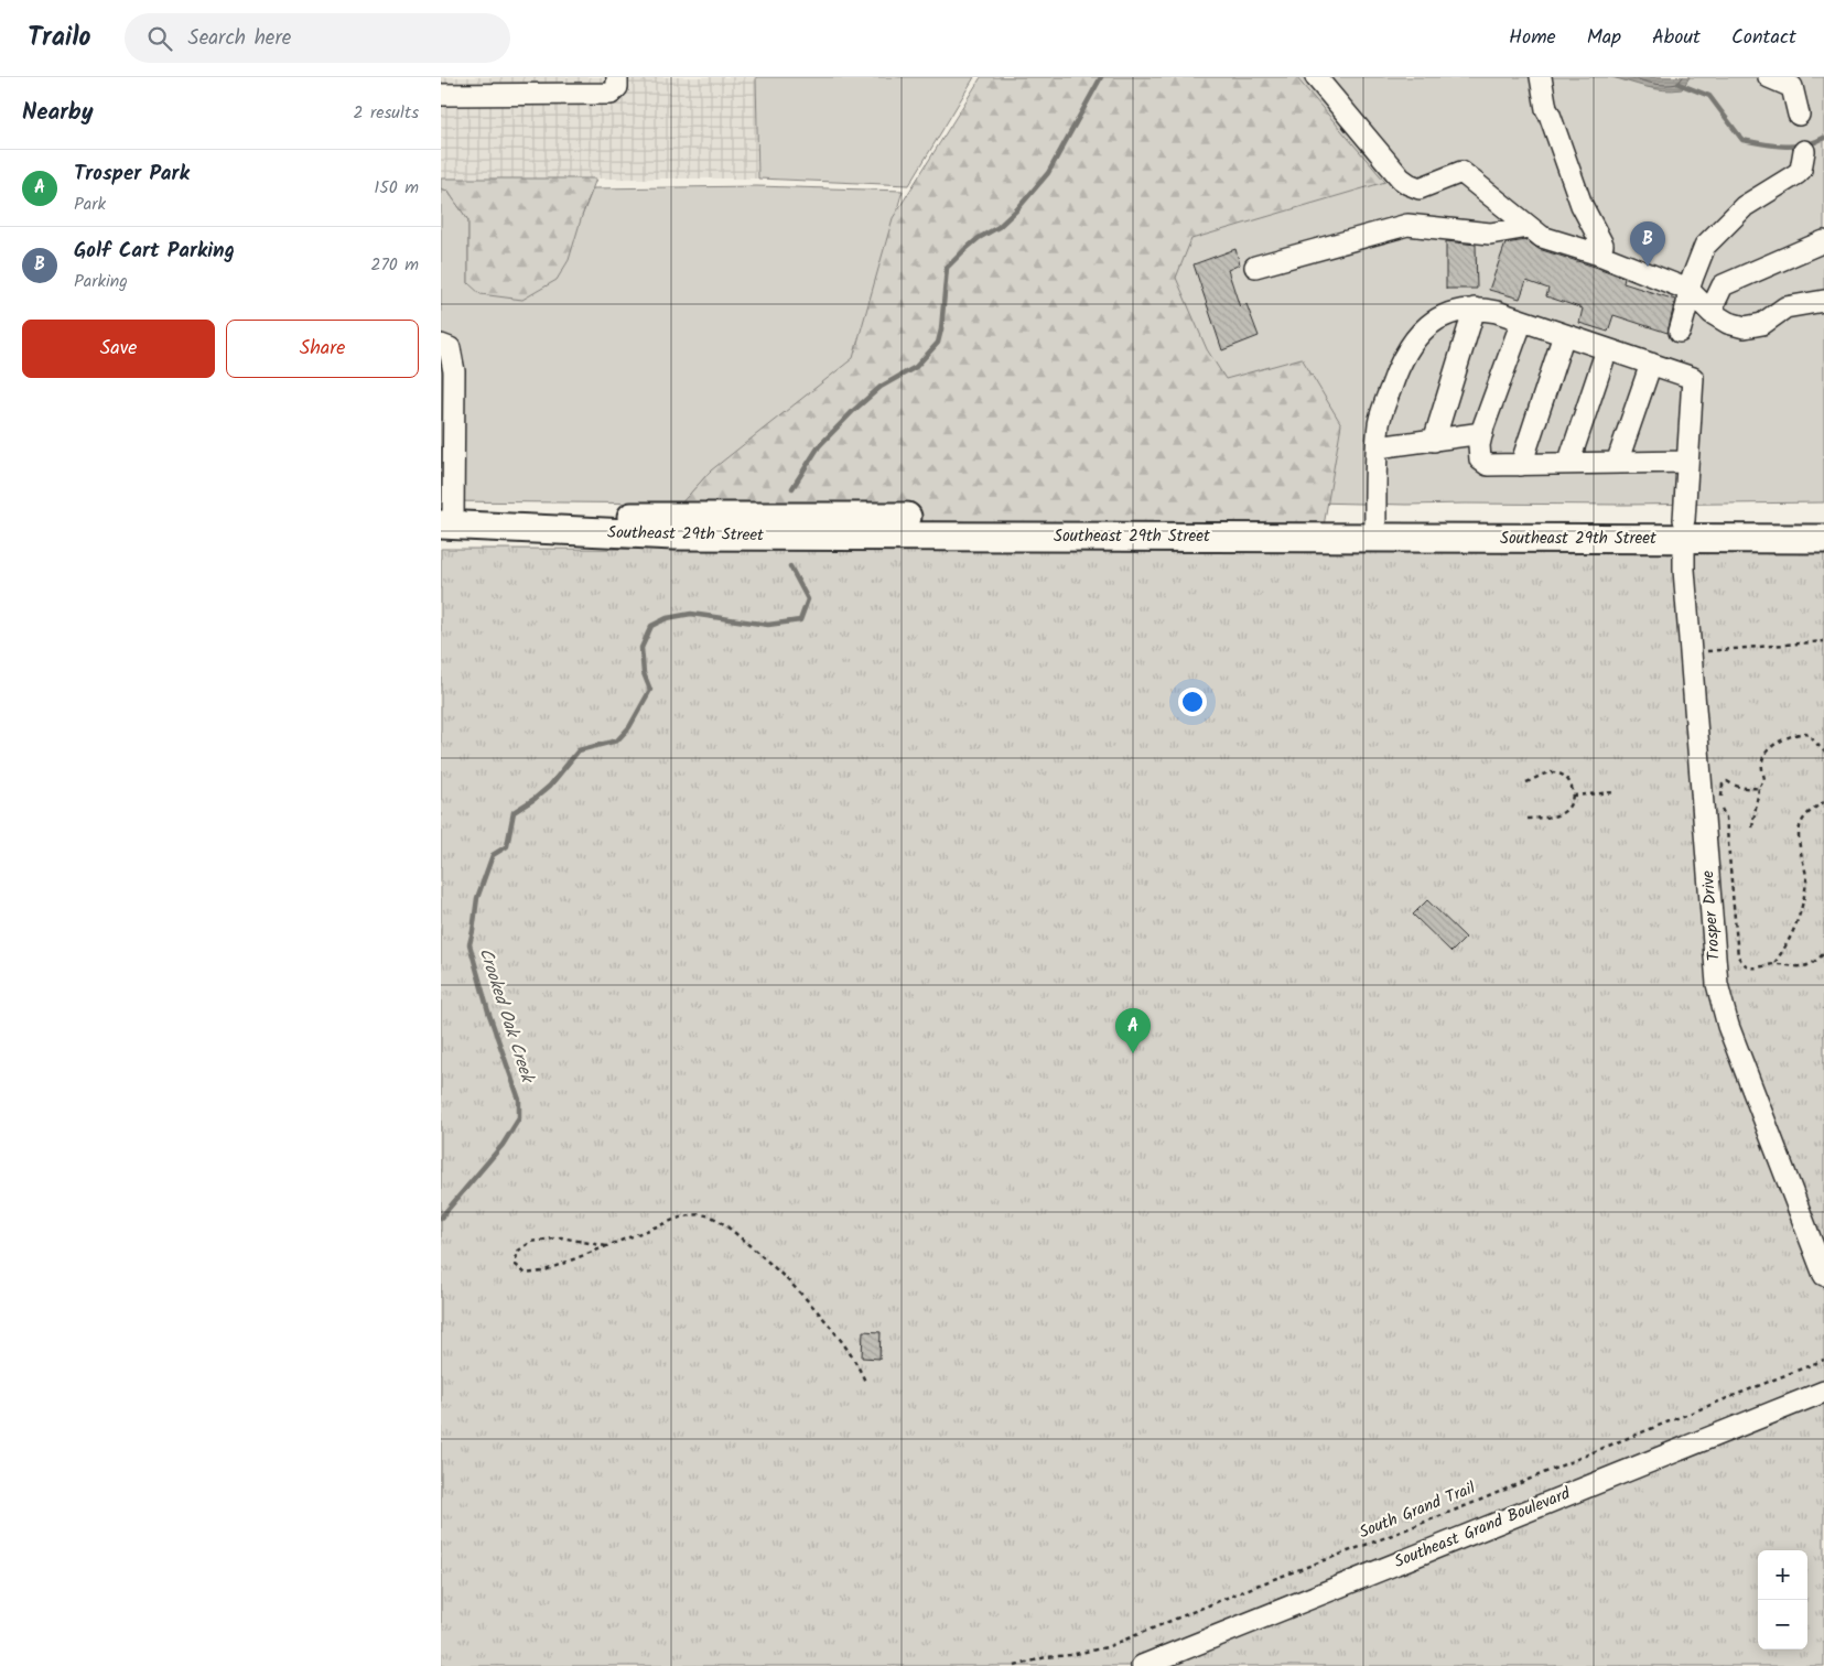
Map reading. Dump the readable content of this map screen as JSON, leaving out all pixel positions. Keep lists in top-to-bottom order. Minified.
{"streets":{"main road":["Southeast 29th Street"],"street":["Trosper Drive","Southeast Grand Boulevard"],"path":["South Grand Trail"]},"crossings":[["Southeast 29th Street","Trosper Drive"]],"water":["Crooked Oak Creek"],"page":{"header":"Trailo","search":"Search here","nav":["Home","Map","About","Contact"],"heading":["Nearby","2 results"],"list":[{"mark":"A","name":"Trosper Park","note":"Park","value":"150 m"},{"mark":"B","name":"Golf Cart Parking","note":"Parking","value":"270 m"}],"pins":["B","A"],"buttons":["Save","Share"],"map_buttons":["+","−"]}}
